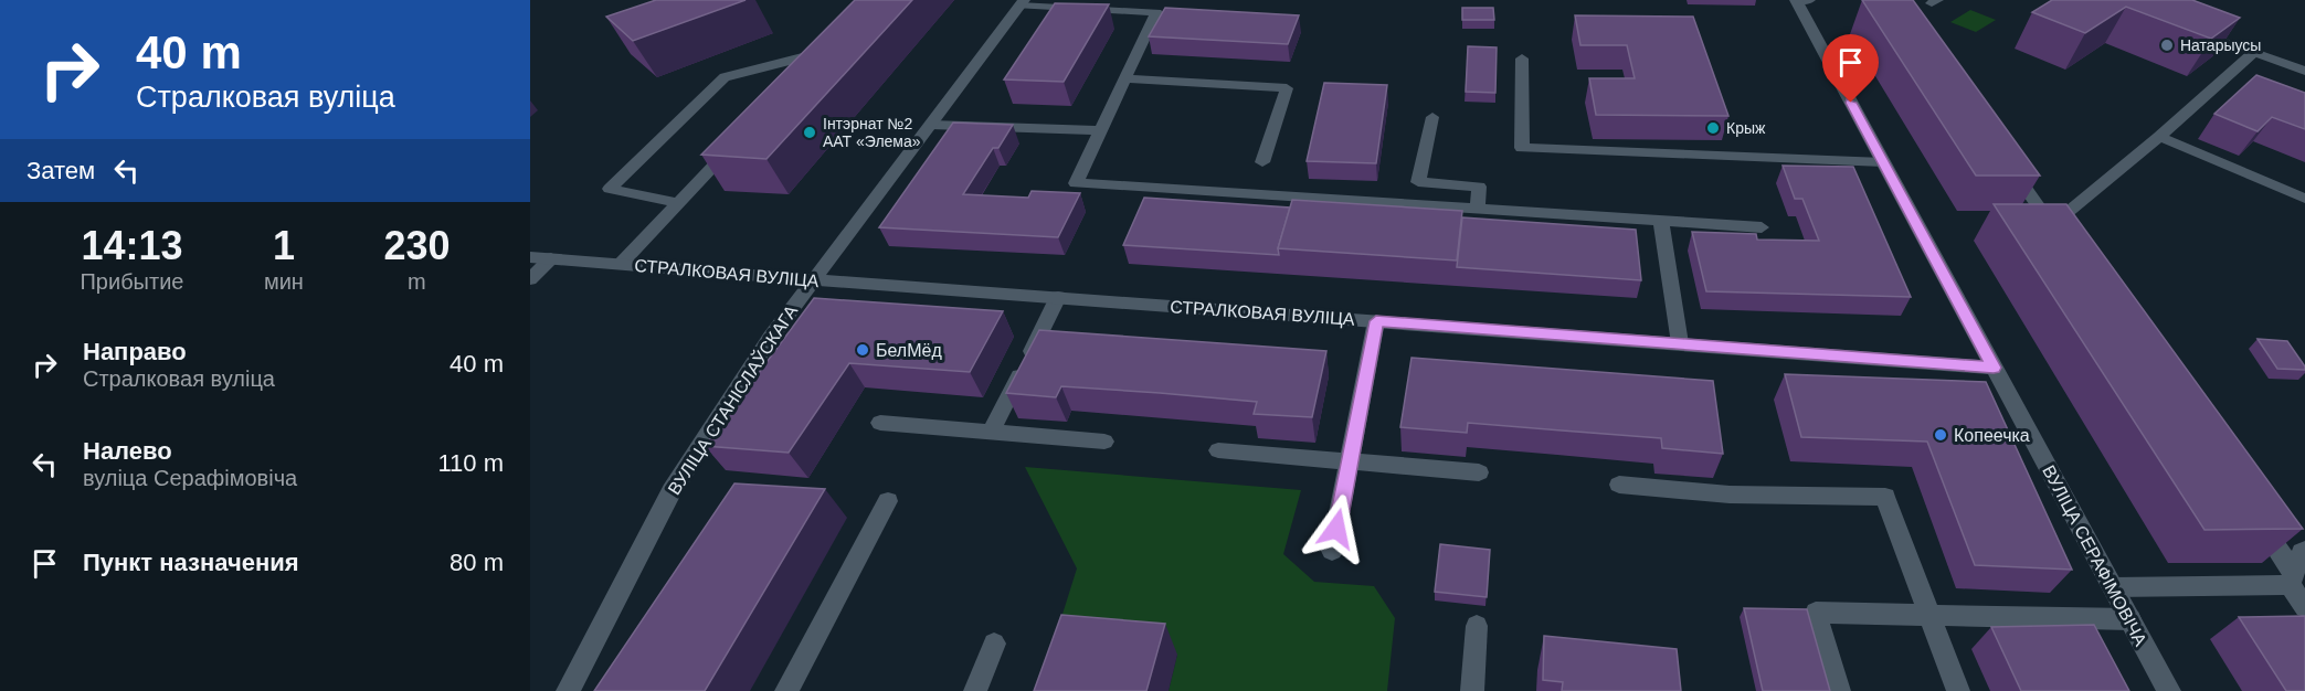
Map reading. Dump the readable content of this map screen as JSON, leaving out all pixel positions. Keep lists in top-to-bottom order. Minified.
{"streets":{"street":["СТРАЛКОВАЯ ВУЛІЦА","ВУЛІЦА СТАНІСЛАЎСКАГА","ВУЛІЦА СЕРАФІМОВІЧА"]},"crossings":[["СТРАЛКОВАЯ ВУЛІЦА","ВУЛІЦА СТАНІСЛАЎСКАГА"],["СТРАЛКОВАЯ ВУЛІЦА","ВУЛІЦА СЕРАФІМОВІЧА"]],"places":["Натарыусы","Крыж","Інтэрнат №2 ААТ «Элема»","БелМёд","Копеечка"],"page":{"turn":["40 m","Стралковая вуліца"],"then":"Затем","eta":["14:13","Прибытие","1","мин","230","m"],"list":[{"name":"Направо","note":"Стралковая вуліца","value":"40 m"},{"name":"Налево","note":"вуліца Серафімовіча","value":"110 m"},{"name":"Пункт назначения","value":"80 m"}]}}
